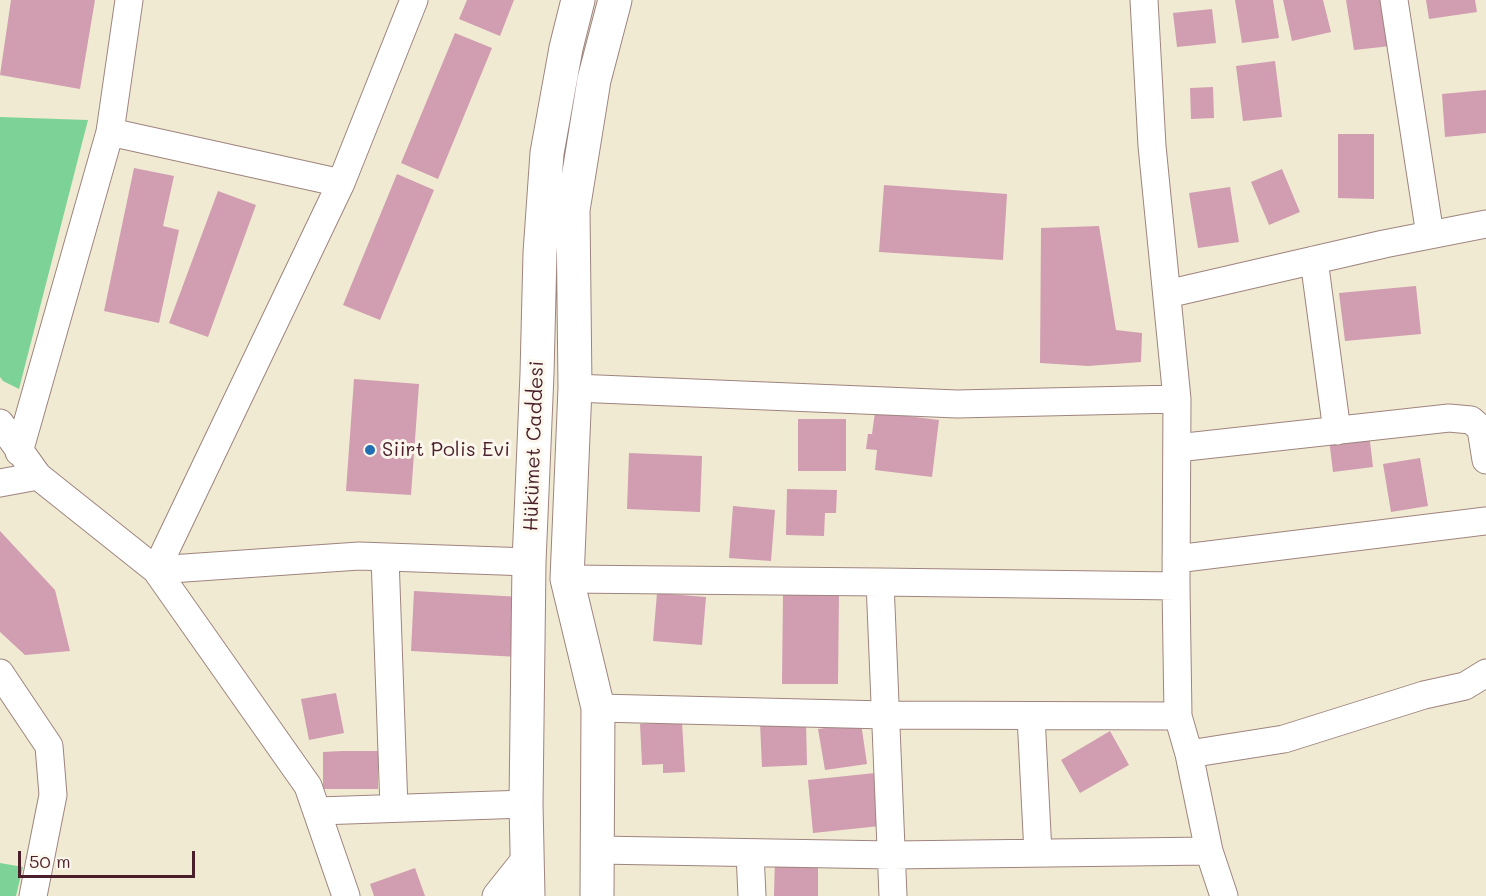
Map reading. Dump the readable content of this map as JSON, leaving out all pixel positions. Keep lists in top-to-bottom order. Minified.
{"streets":{"main road":["Hükümet Caddesi"]},"places":["Siirt Polis Evi"],"scale_bar":"50 m"}
